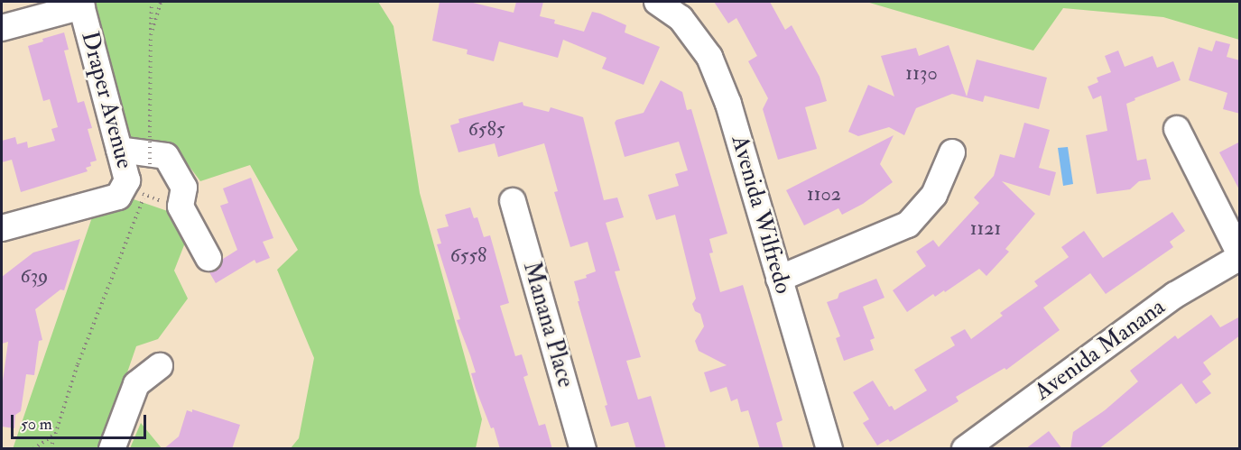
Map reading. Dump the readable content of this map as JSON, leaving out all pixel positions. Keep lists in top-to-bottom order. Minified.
{"streets":{"street":["Draper Avenue","Avenida Wilfredo","Manana Place","Avenida Manana"]},"house_numbers":["1130","6585","1102","1121","6558","639"],"scale_bar":"50 m"}
